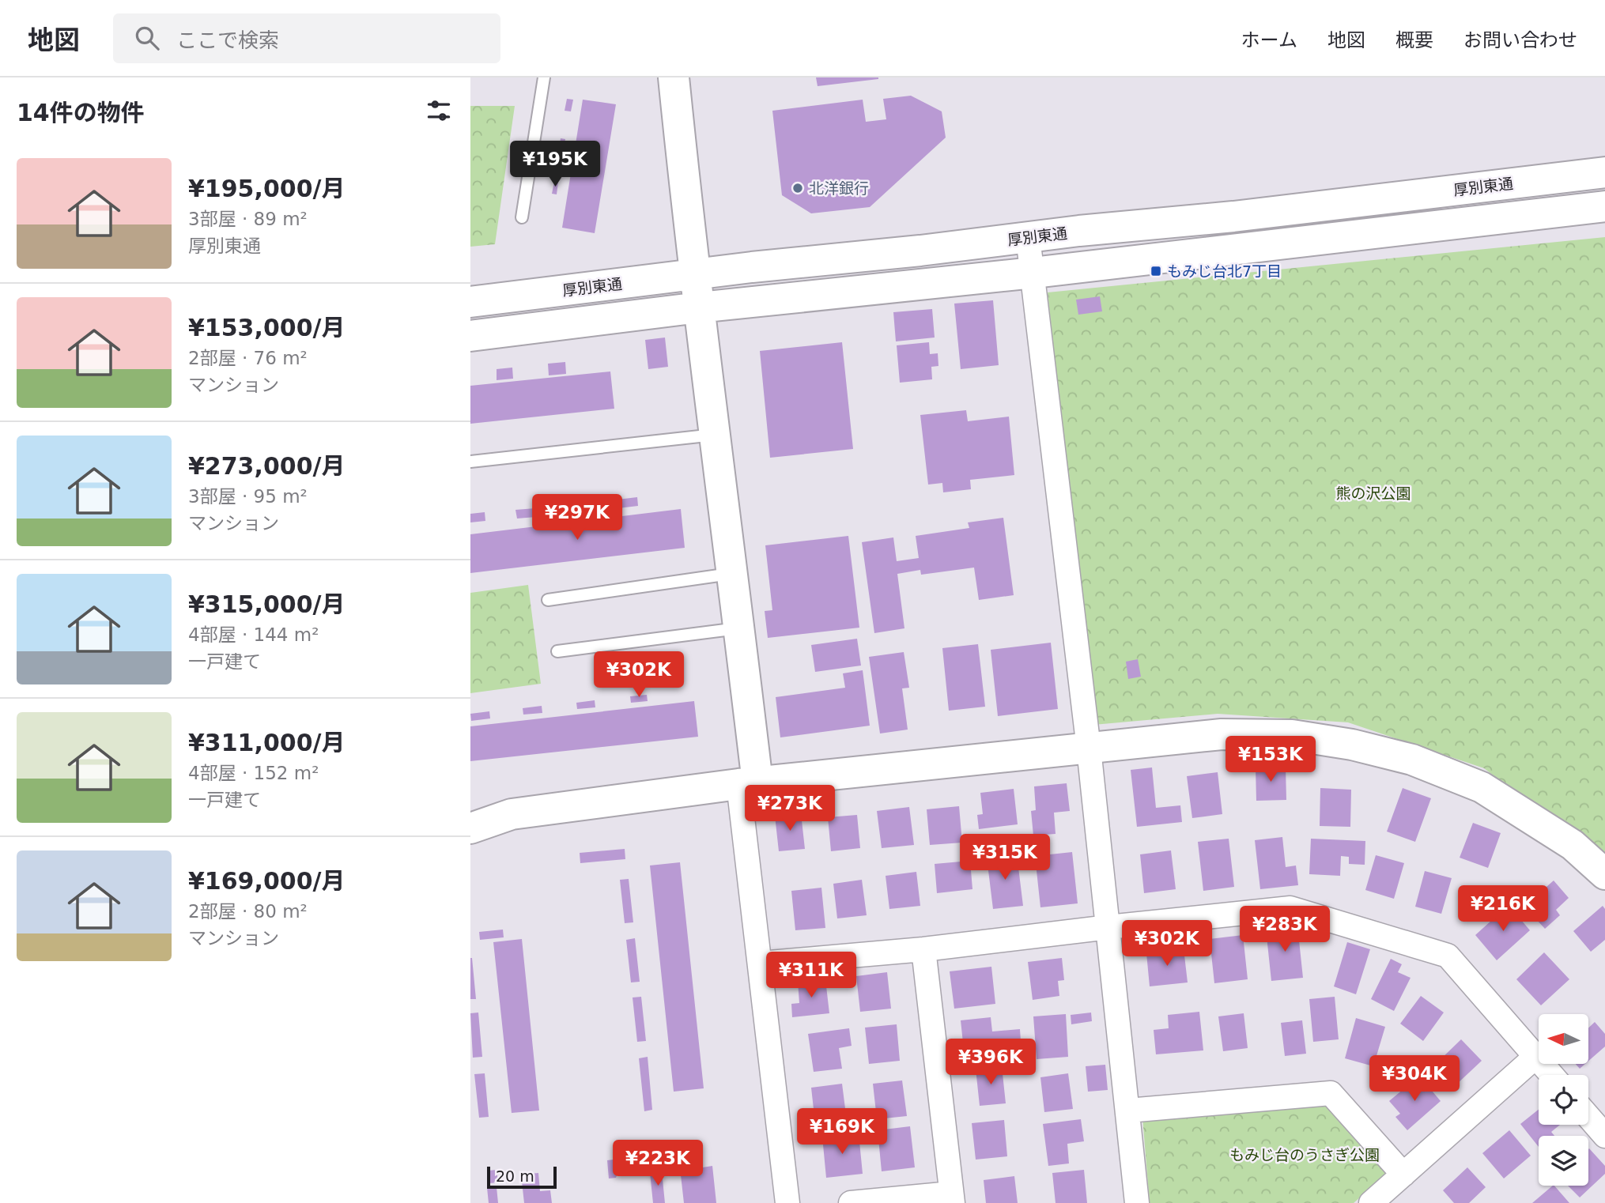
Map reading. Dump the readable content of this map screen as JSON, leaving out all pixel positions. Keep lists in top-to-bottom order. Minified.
{"streets":{"street":["厚別東通"]},"parks":["熊の沢公園","もみじ台のうさぎ公園"],"places":{"other":["北洋銀行"],"transit":["もみじ台北7丁目"]},"scale_bar":"20 m","north":"left","page":{"header":"地図","search":"ここで検索","nav":["ホーム","地図","概要","お問い合わせ"],"heading":"14件の物件","price":["¥195K","¥297K","¥302K","¥153K","¥273K","¥315K","¥216K","¥283K","¥302K","¥311K","¥396K","¥304K","¥169K","¥223K"],"list":[{"name":"¥195,000/月","note":"3部屋 · 89 m² · 厚別東通"},{"name":"¥153,000/月","note":"2部屋 · 76 m² · マンション"},{"name":"¥273,000/月","note":"3部屋 · 95 m² · マンション"},{"name":"¥315,000/月","note":"4部屋 · 144 m² · 一戸建て"},{"name":"¥311,000/月","note":"4部屋 · 152 m² · 一戸建て"},{"name":"¥169,000/月","note":"2部屋 · 80 m² · マンション"}],"scale":"20 m"}}
